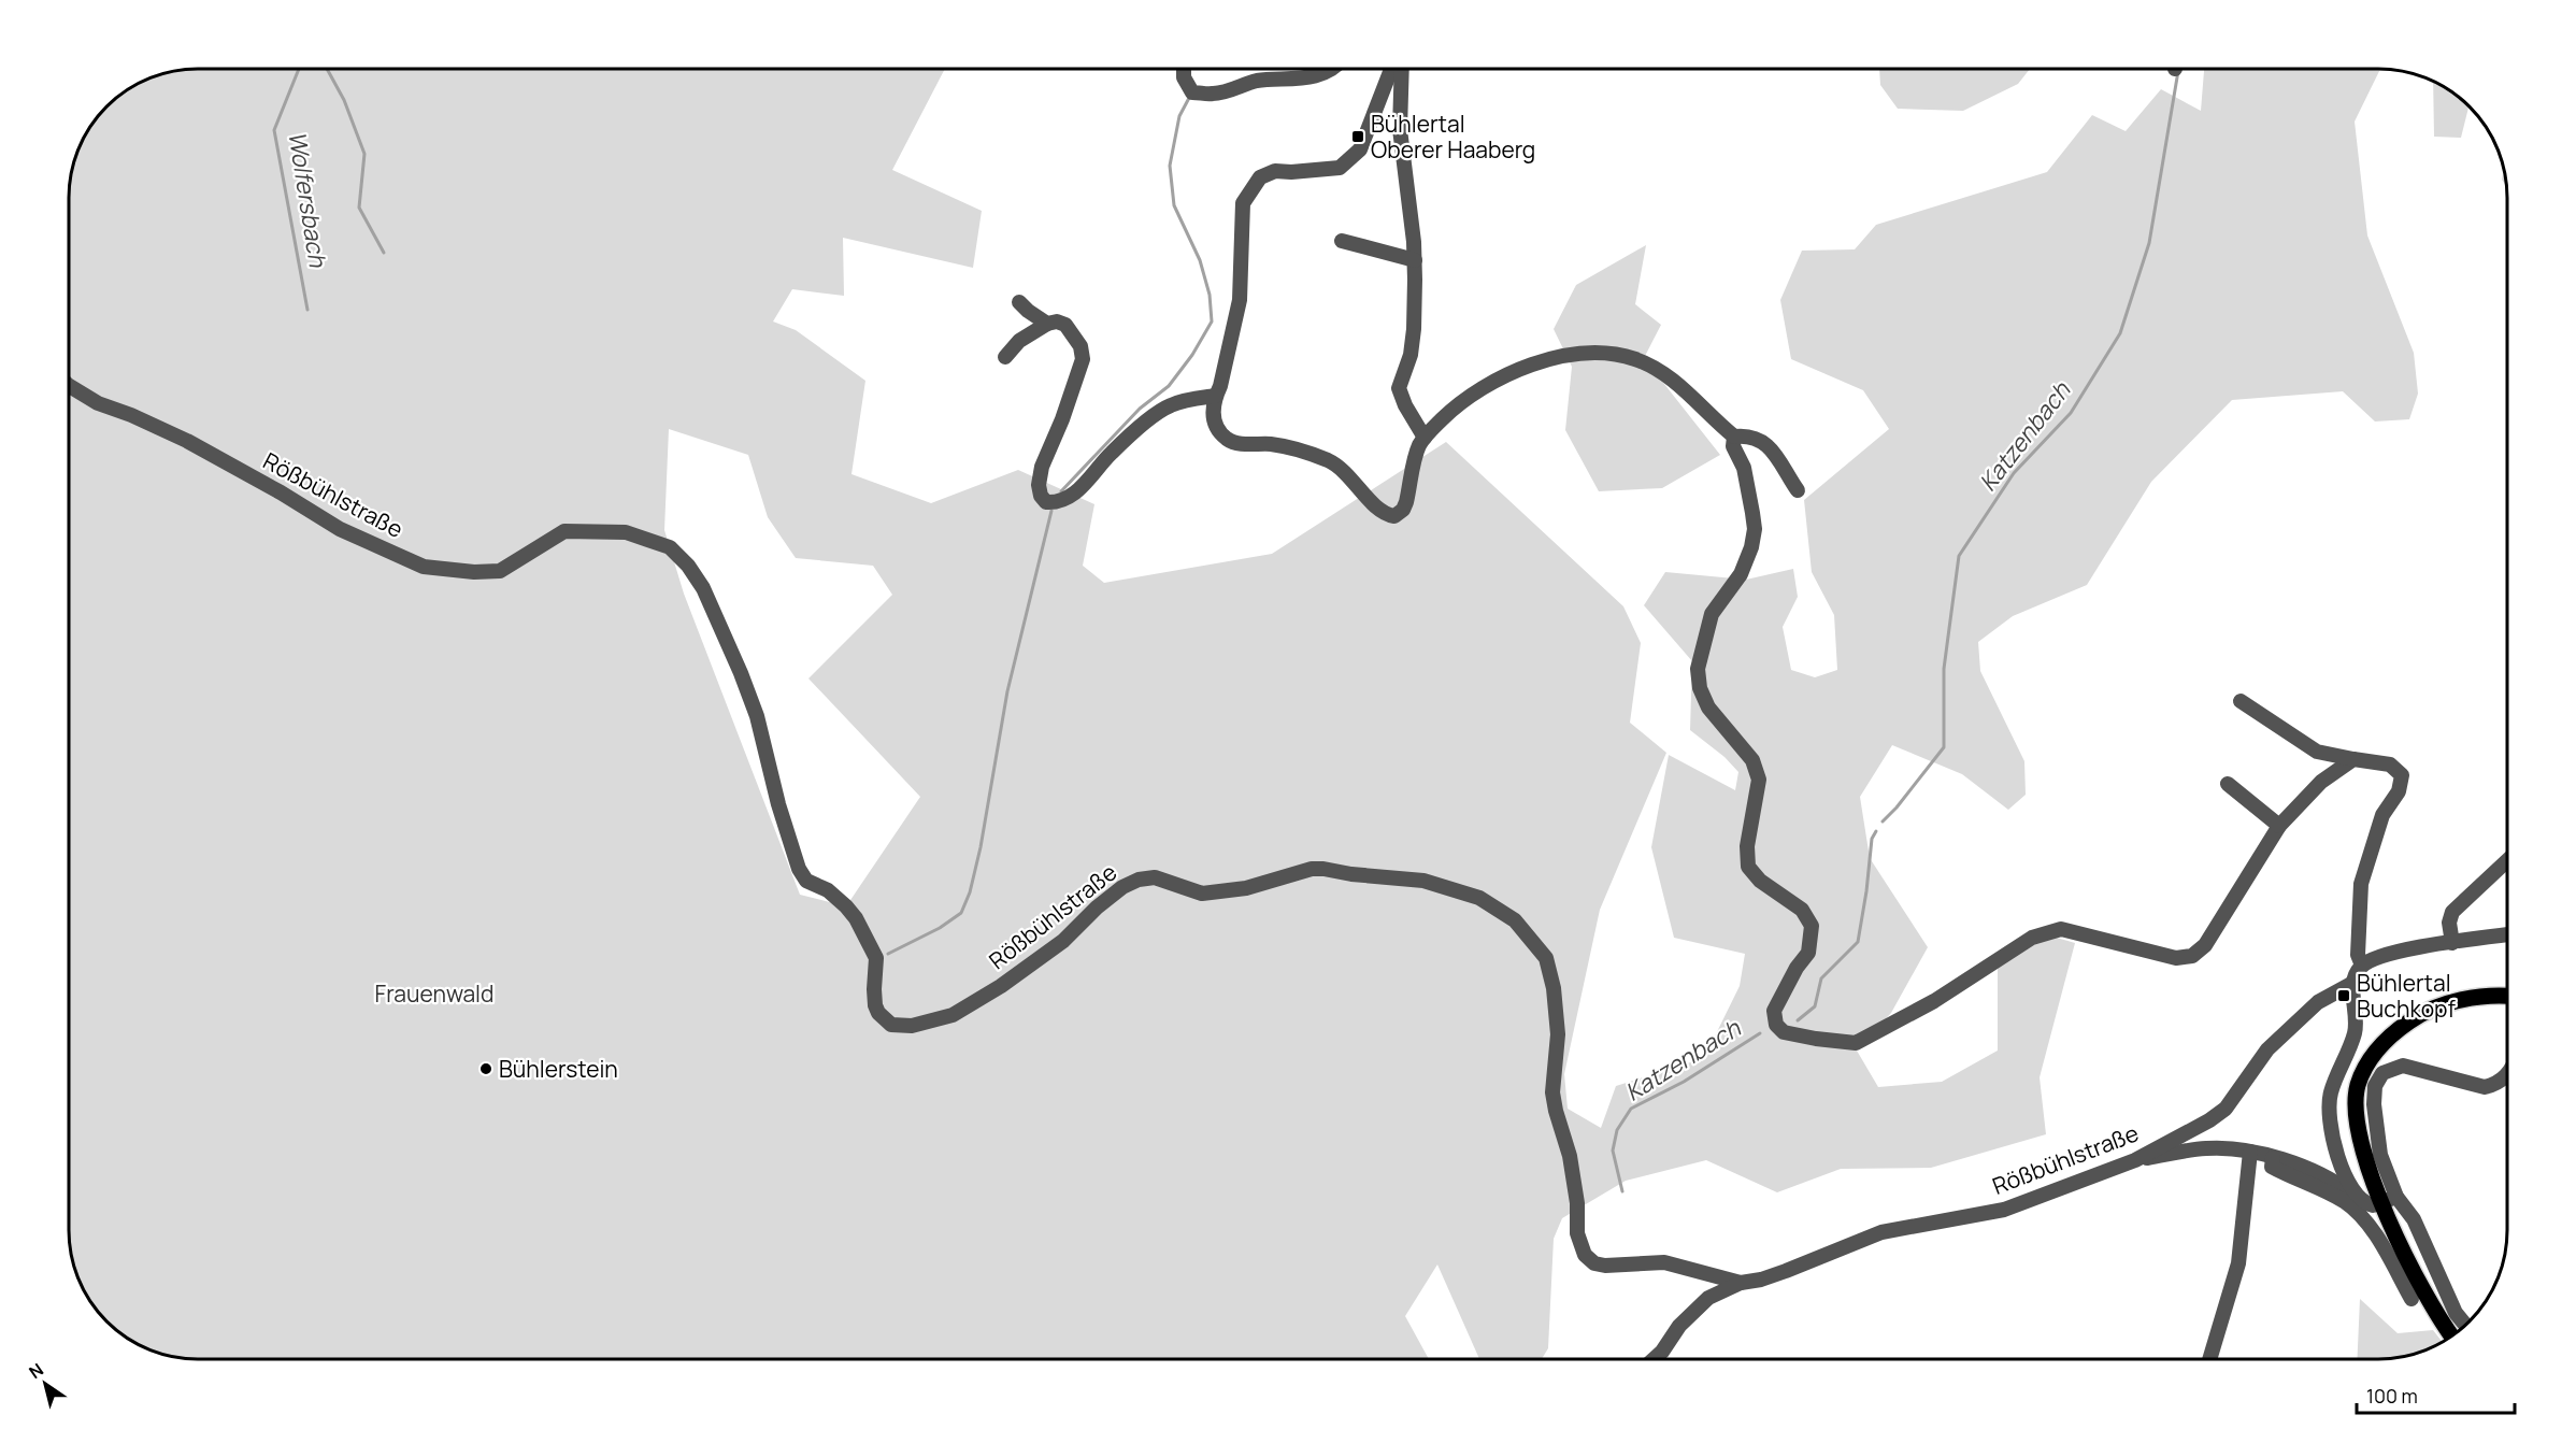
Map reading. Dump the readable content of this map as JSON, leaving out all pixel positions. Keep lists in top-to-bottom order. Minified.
{"streets":{"street":["Rößbühlstraße"]},"water":["Wolfersbach","Katzenbach"],"parks":["Frauenwald"],"places":{"transit":["Bühlertal Oberer Haaberg","Bühlertal Buchkopf"],"other":["Bühlerstein"]},"scale_bar":"100 m","north":"top left"}
